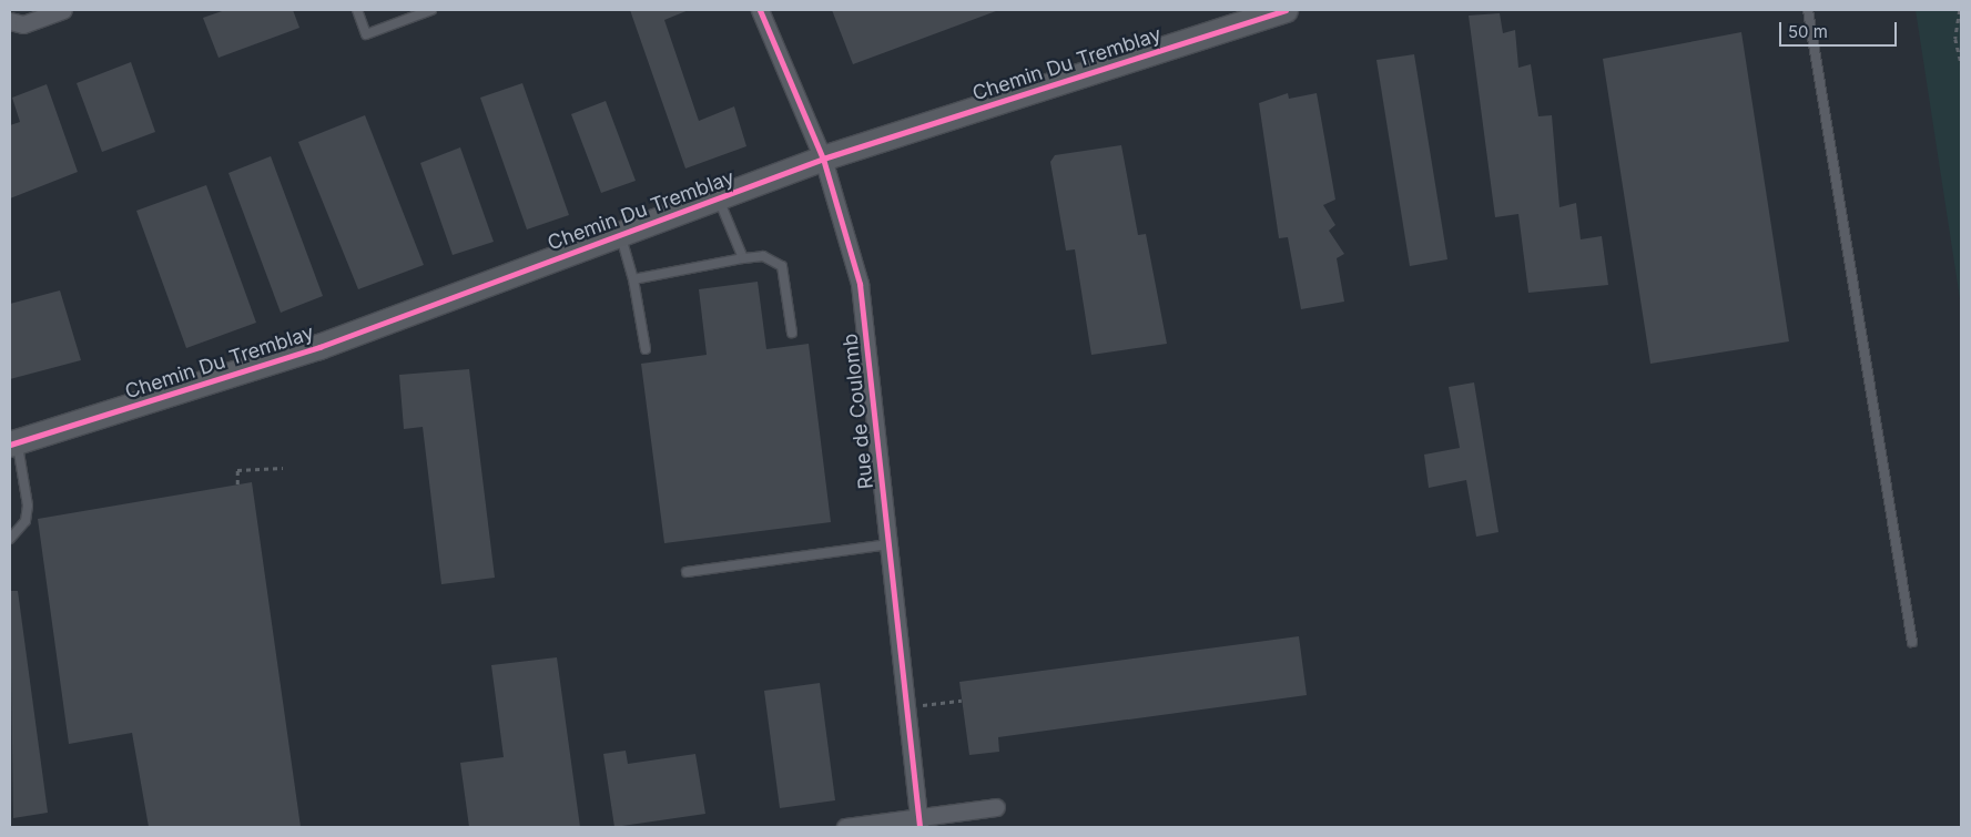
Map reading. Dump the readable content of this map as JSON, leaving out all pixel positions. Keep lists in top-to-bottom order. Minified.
{"streets":{"street":["Chemin Du Tremblay","Rue de Coulomb"]},"crossings":[["Chemin Du Tremblay","Rue de Coulomb"]],"scale_bar":"50 m"}
